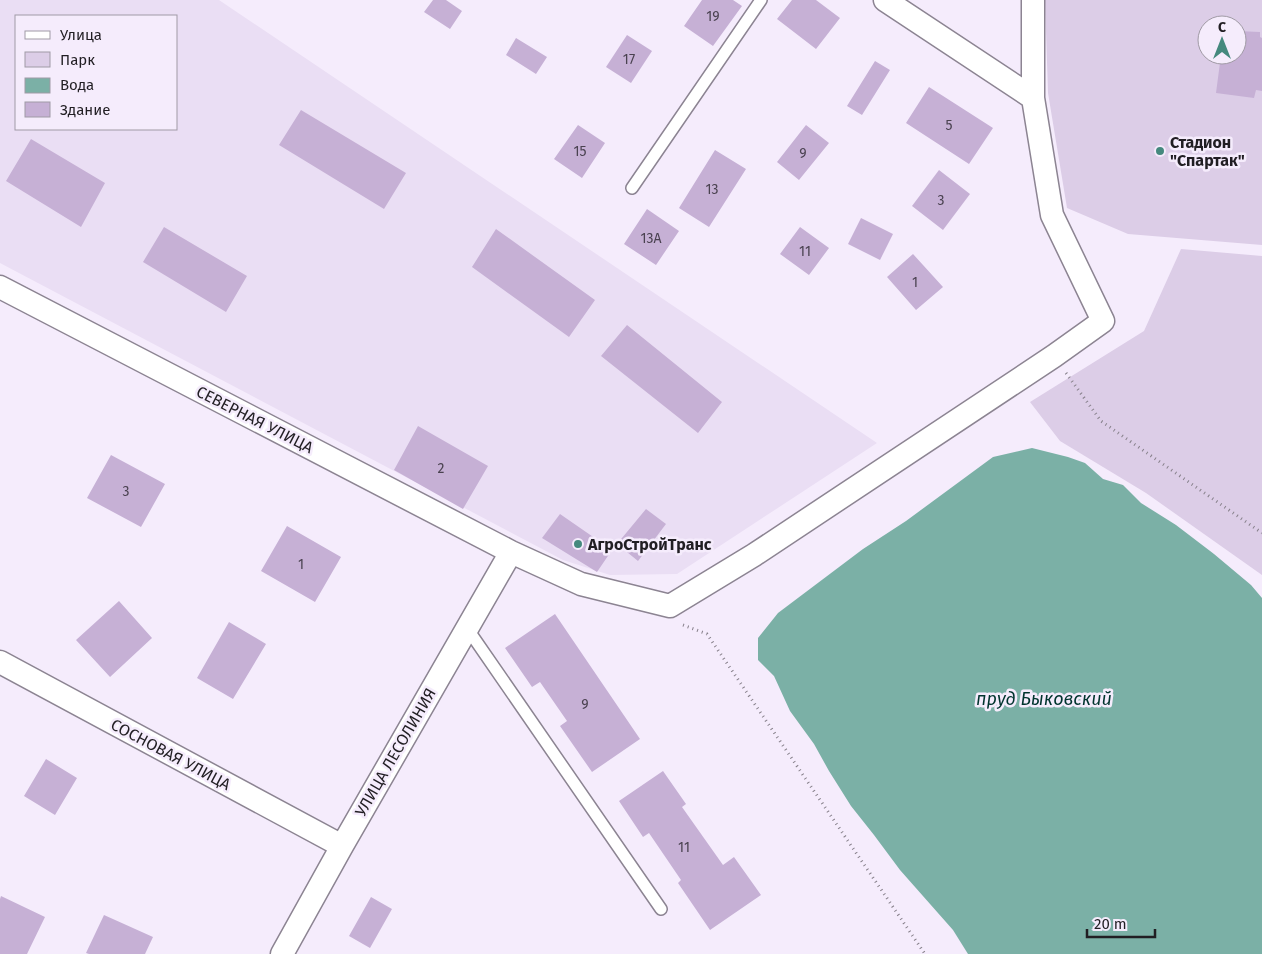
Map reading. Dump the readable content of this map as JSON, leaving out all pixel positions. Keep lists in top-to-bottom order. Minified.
{"streets":{"street":["СЕВЕРНАЯ УЛИЦА","УЛИЦА ЛЕСОЛИНИЯ","СОСНОВАЯ УЛИЦА"]},"crossings":[["СЕВЕРНАЯ УЛИЦА","УЛИЦА ЛЕСОЛИНИЯ"],["УЛИЦА ЛЕСОЛИНИЯ","СОСНОВАЯ УЛИЦА"]],"water":["пруд Быковский"],"places":["Стадион \"Спартак\"","АгроСтройТранс"],"house_numbers":["19","17","5","15","9","13","3","13А","11","1","2","3","1","9","11"],"legend":["Улица","Парк","Вода","Здание"],"scale_bar":"20 m","north":"top"}
